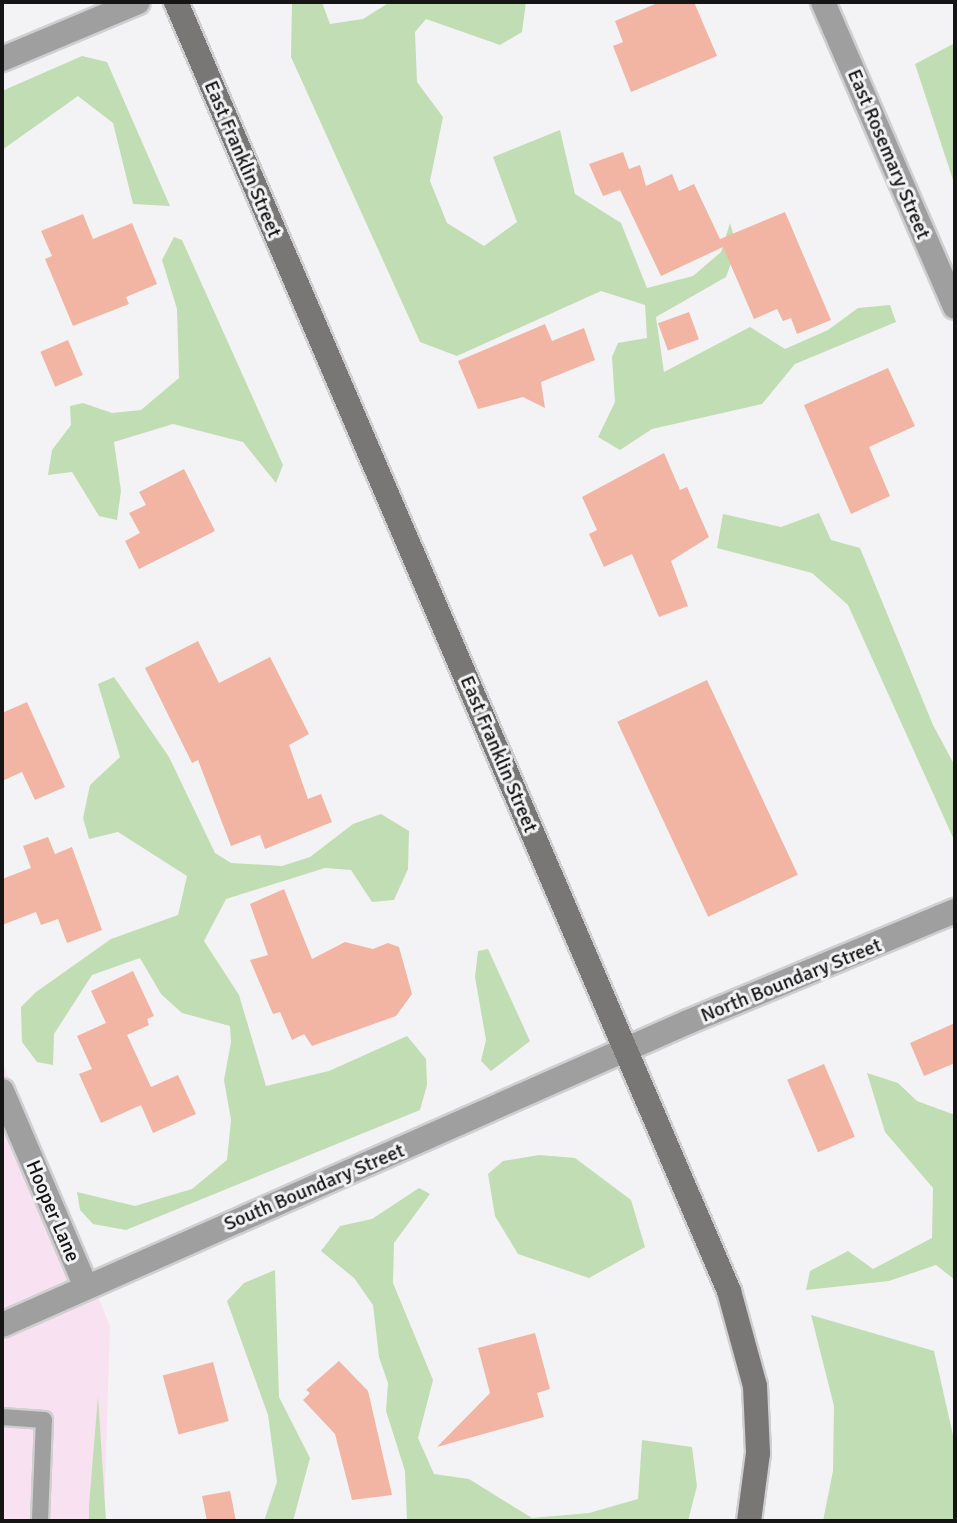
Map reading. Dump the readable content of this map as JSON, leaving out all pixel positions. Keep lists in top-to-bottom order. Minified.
{"streets":{"main road":["East Franklin Street"],"street":["East Rosemary Street","North Boundary Street","South Boundary Street","Hooper Lane"]},"crossings":[["East Franklin Street","North Boundary Street"],["East Franklin Street","South Boundary Street"],["North Boundary Street","South Boundary Street"],["South Boundary Street","Hooper Lane"]]}
